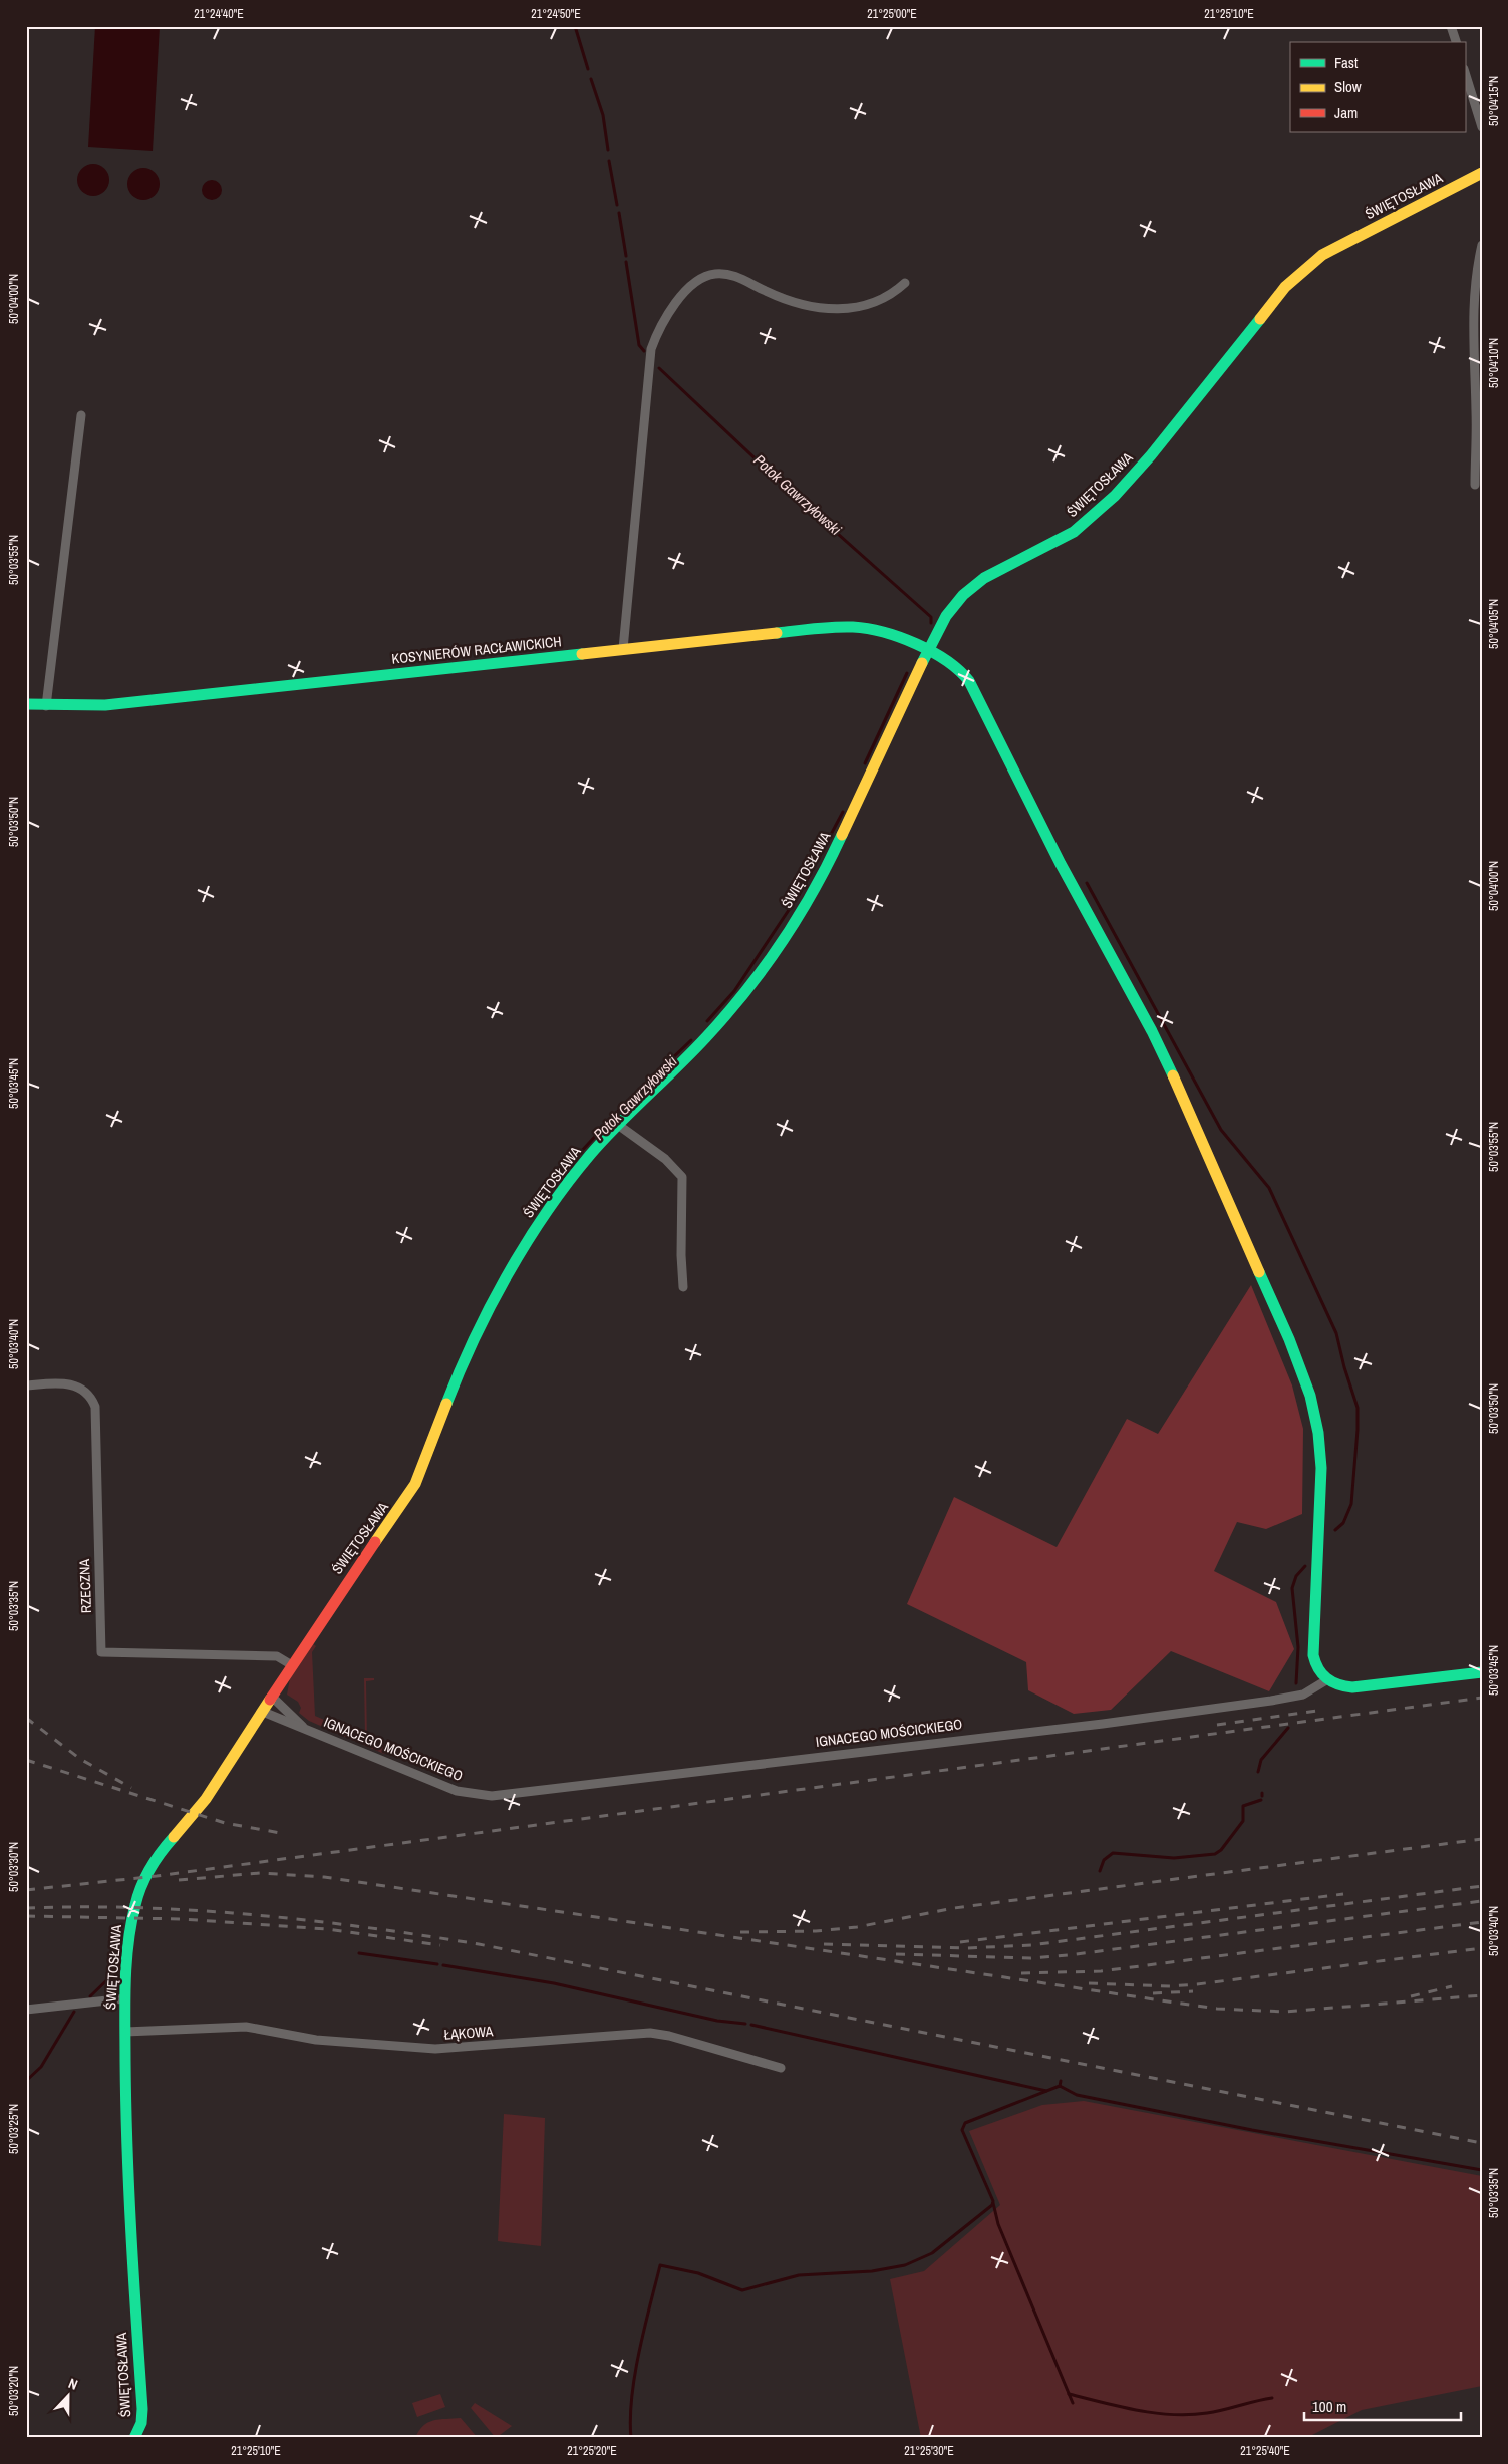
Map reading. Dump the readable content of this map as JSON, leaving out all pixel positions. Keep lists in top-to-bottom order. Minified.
{"streets":{"street":["ŚWIĘTOSŁAWA","KOSYNIERÓW RACŁAWICKICH","RZECZNA","IGNACEGO MOŚCICKIEGO","ŁĄKOWA"]},"crossings":[["ŚWIĘTOSŁAWA","KOSYNIERÓW RACŁAWICKICH"],["ŚWIĘTOSŁAWA","RZECZNA"],["ŚWIĘTOSŁAWA","IGNACEGO MOŚCICKIEGO"],["ŚWIĘTOSŁAWA","ŁĄKOWA"],["KOSYNIERÓW RACŁAWICKICH","IGNACEGO MOŚCICKIEGO"]],"water":["Potok Gawrzyłowski"],"legend":["Fast","Slow","Jam"],"scale_bar":"100 m","north":"top","coordinates":["21°24'40\"E","21°24'50\"E","21°25'00\"E","21°25'10\"E","50°04'15\"N","50°04'00\"N","50°04'10\"N","50°03'55\"N","50°04'05\"N","50°03'50\"N","50°03'45\"N","50°03'40\"N","50°03'35\"N","50°03'30\"N","50°03'25\"N","50°03'20\"N","21°25'20\"E","21°25'30\"E","21°25'40\"E"]}
